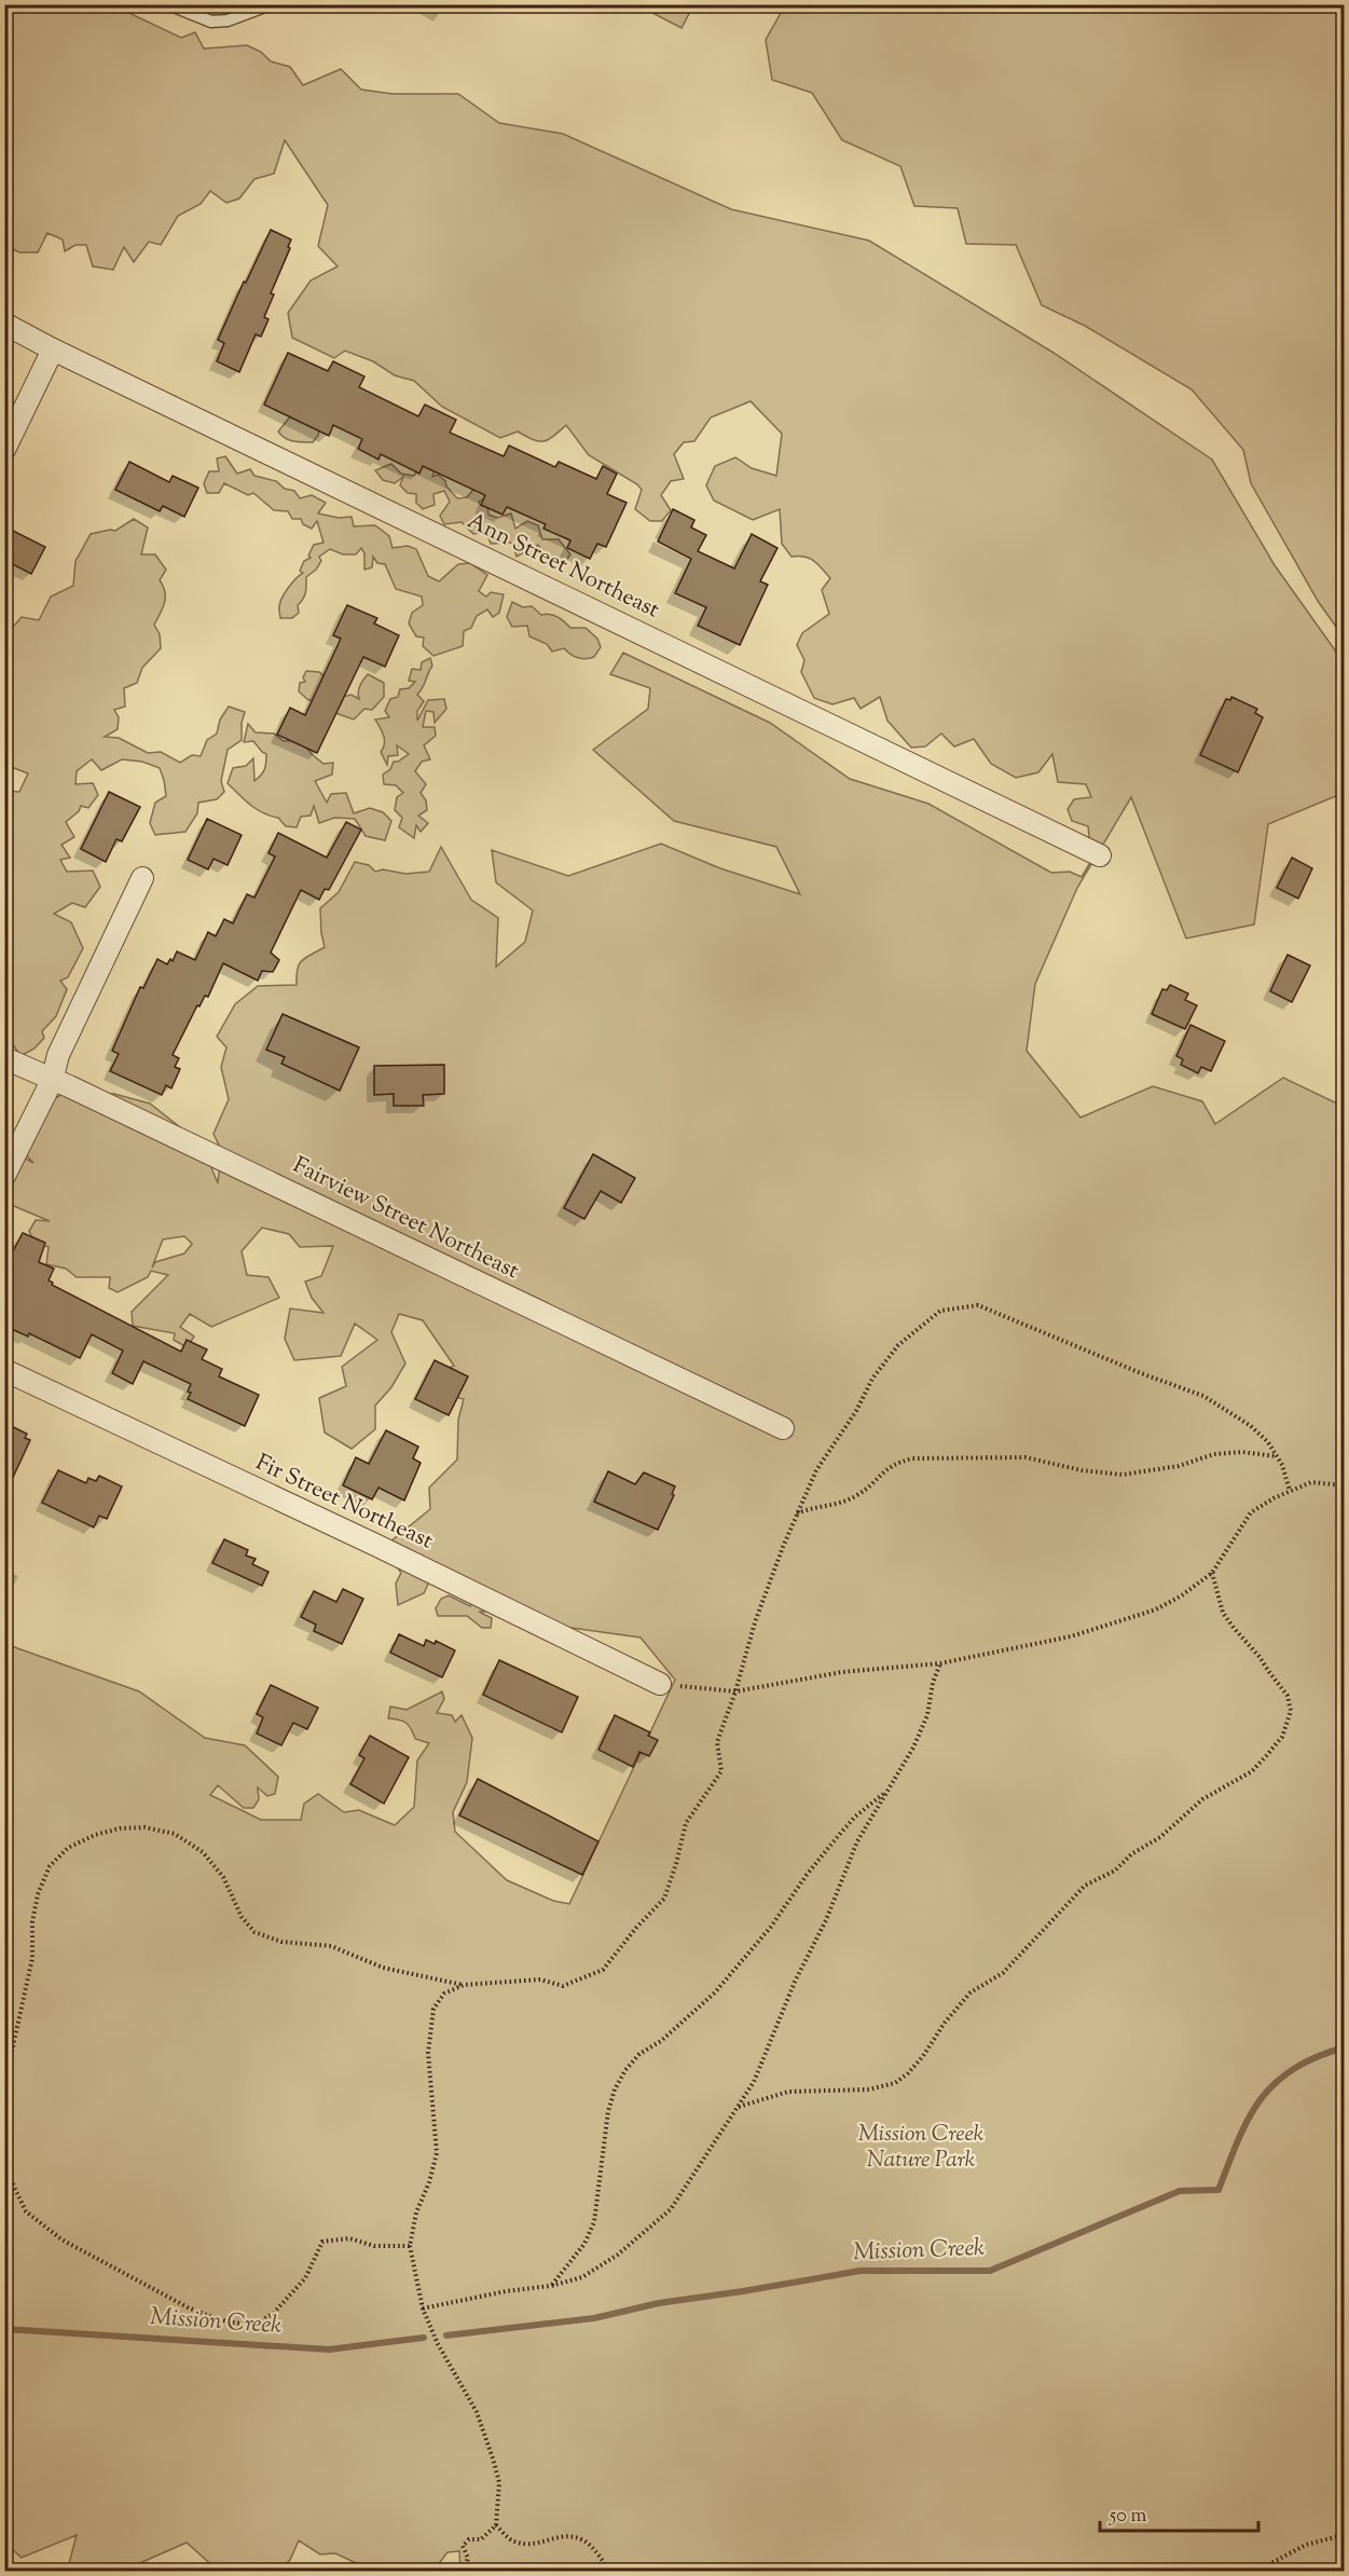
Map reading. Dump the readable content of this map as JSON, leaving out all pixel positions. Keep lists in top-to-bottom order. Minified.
{"streets":{"street":["Ann Street Northeast","Fairview Street Northeast","Fir Street Northeast"]},"water":["Mission Creek"],"parks":["Mission Creek Nature Park"],"scale_bar":"50 m"}
